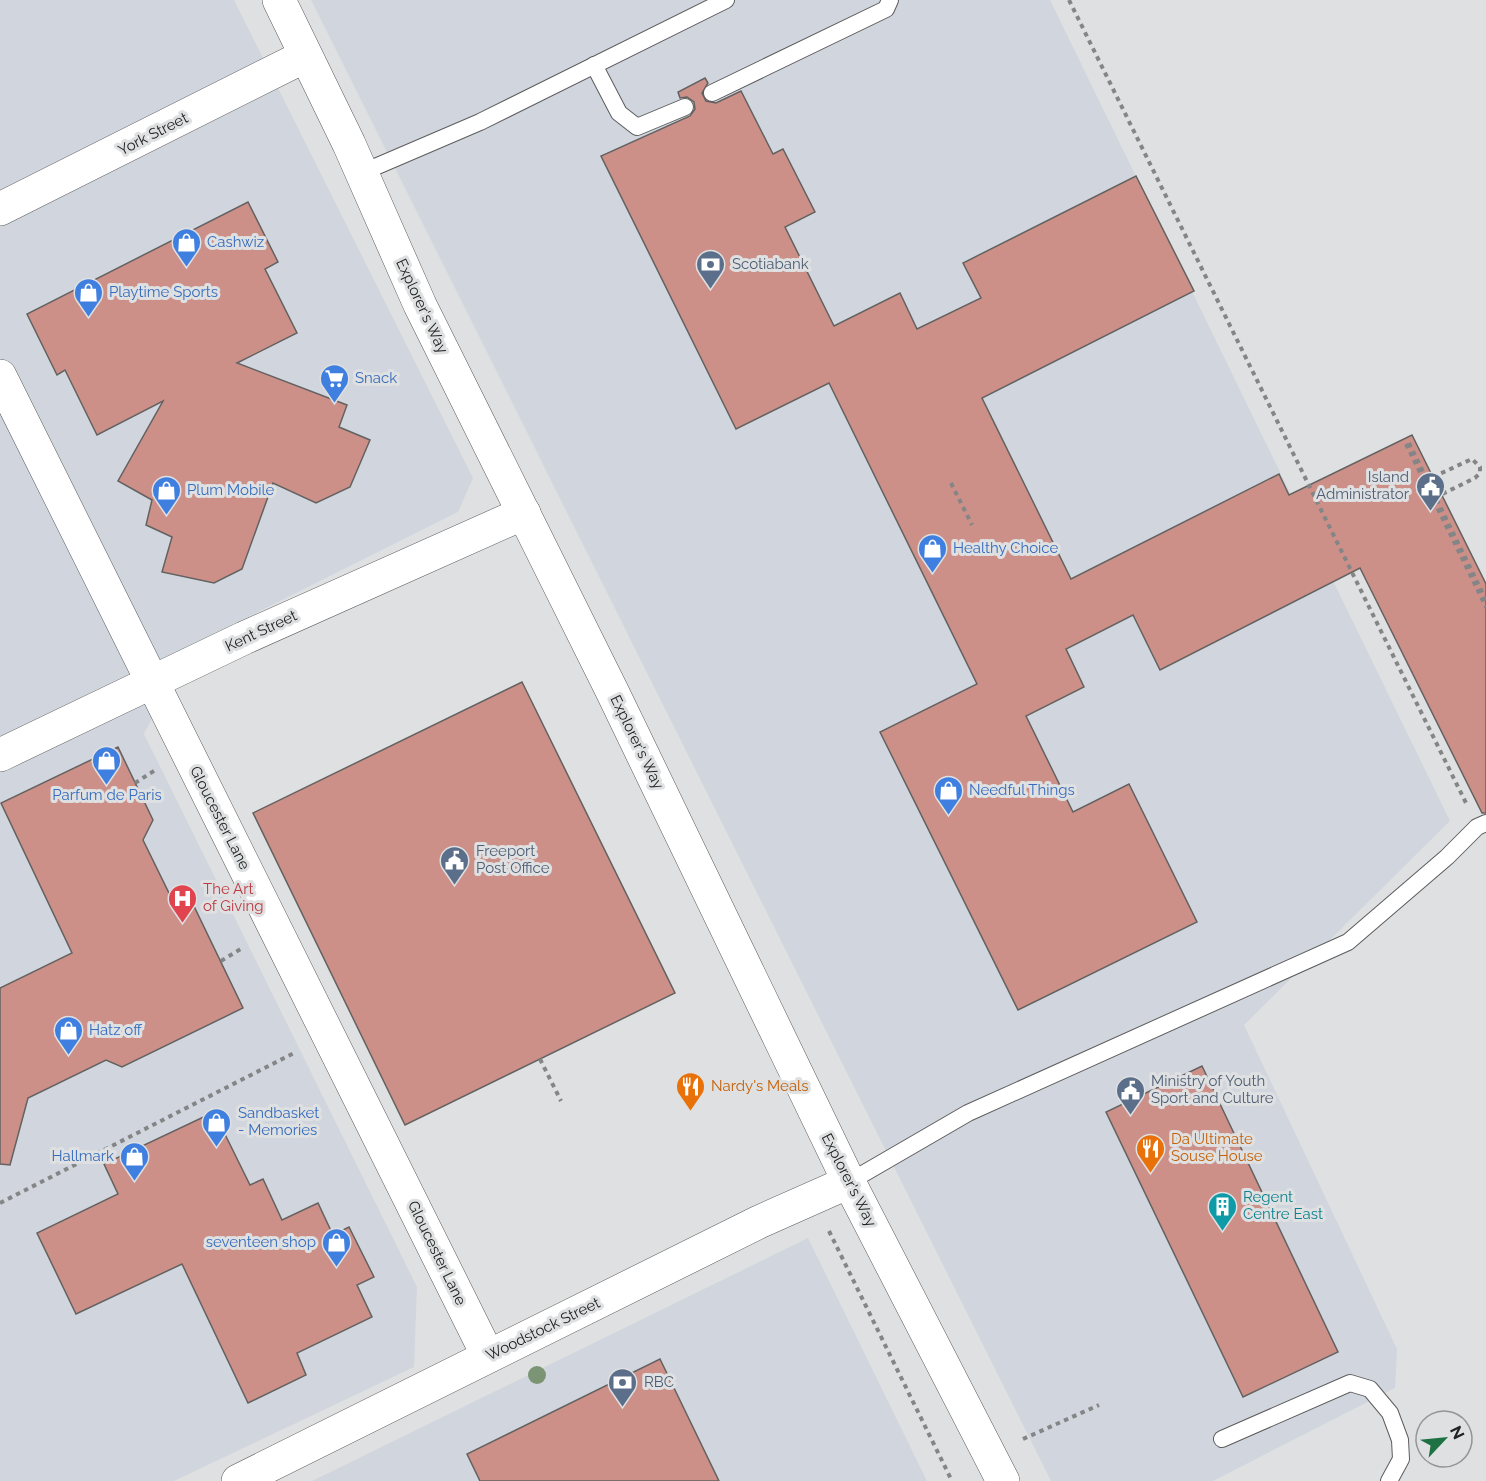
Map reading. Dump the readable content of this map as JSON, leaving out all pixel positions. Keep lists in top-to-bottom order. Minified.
{"streets":{"street":["York Street","Explorer's Way","Kent Street","Gloucester Lane","Woodstock Street"]},"crossings":[["York Street","Explorer's Way"],["Explorer's Way","Kent Street"],["Explorer's Way","Woodstock Street"],["Kent Street","Gloucester Lane"],["Gloucester Lane","Woodstock Street"]],"places":{"shop":["Cashwiz","Playtime Sports","Plum Mobile","Healthy Choice","Parfum de Paris","Needful Things","Hatz off","Sandbasket - Memories","Hallmark","seventeen shop"],"bank":["Scotiabank","RBC"],"supermarket":["Snack"],"public building":["Island Administrator","Freeport Post Office","Ministry of Youth Sport and Culture"],"hospital":["The Art of Giving"],"restaurant":["Nardy's Meals","Da Ultimate Souse House"],"building":["Regent Centre East"]},"north":"top right"}
